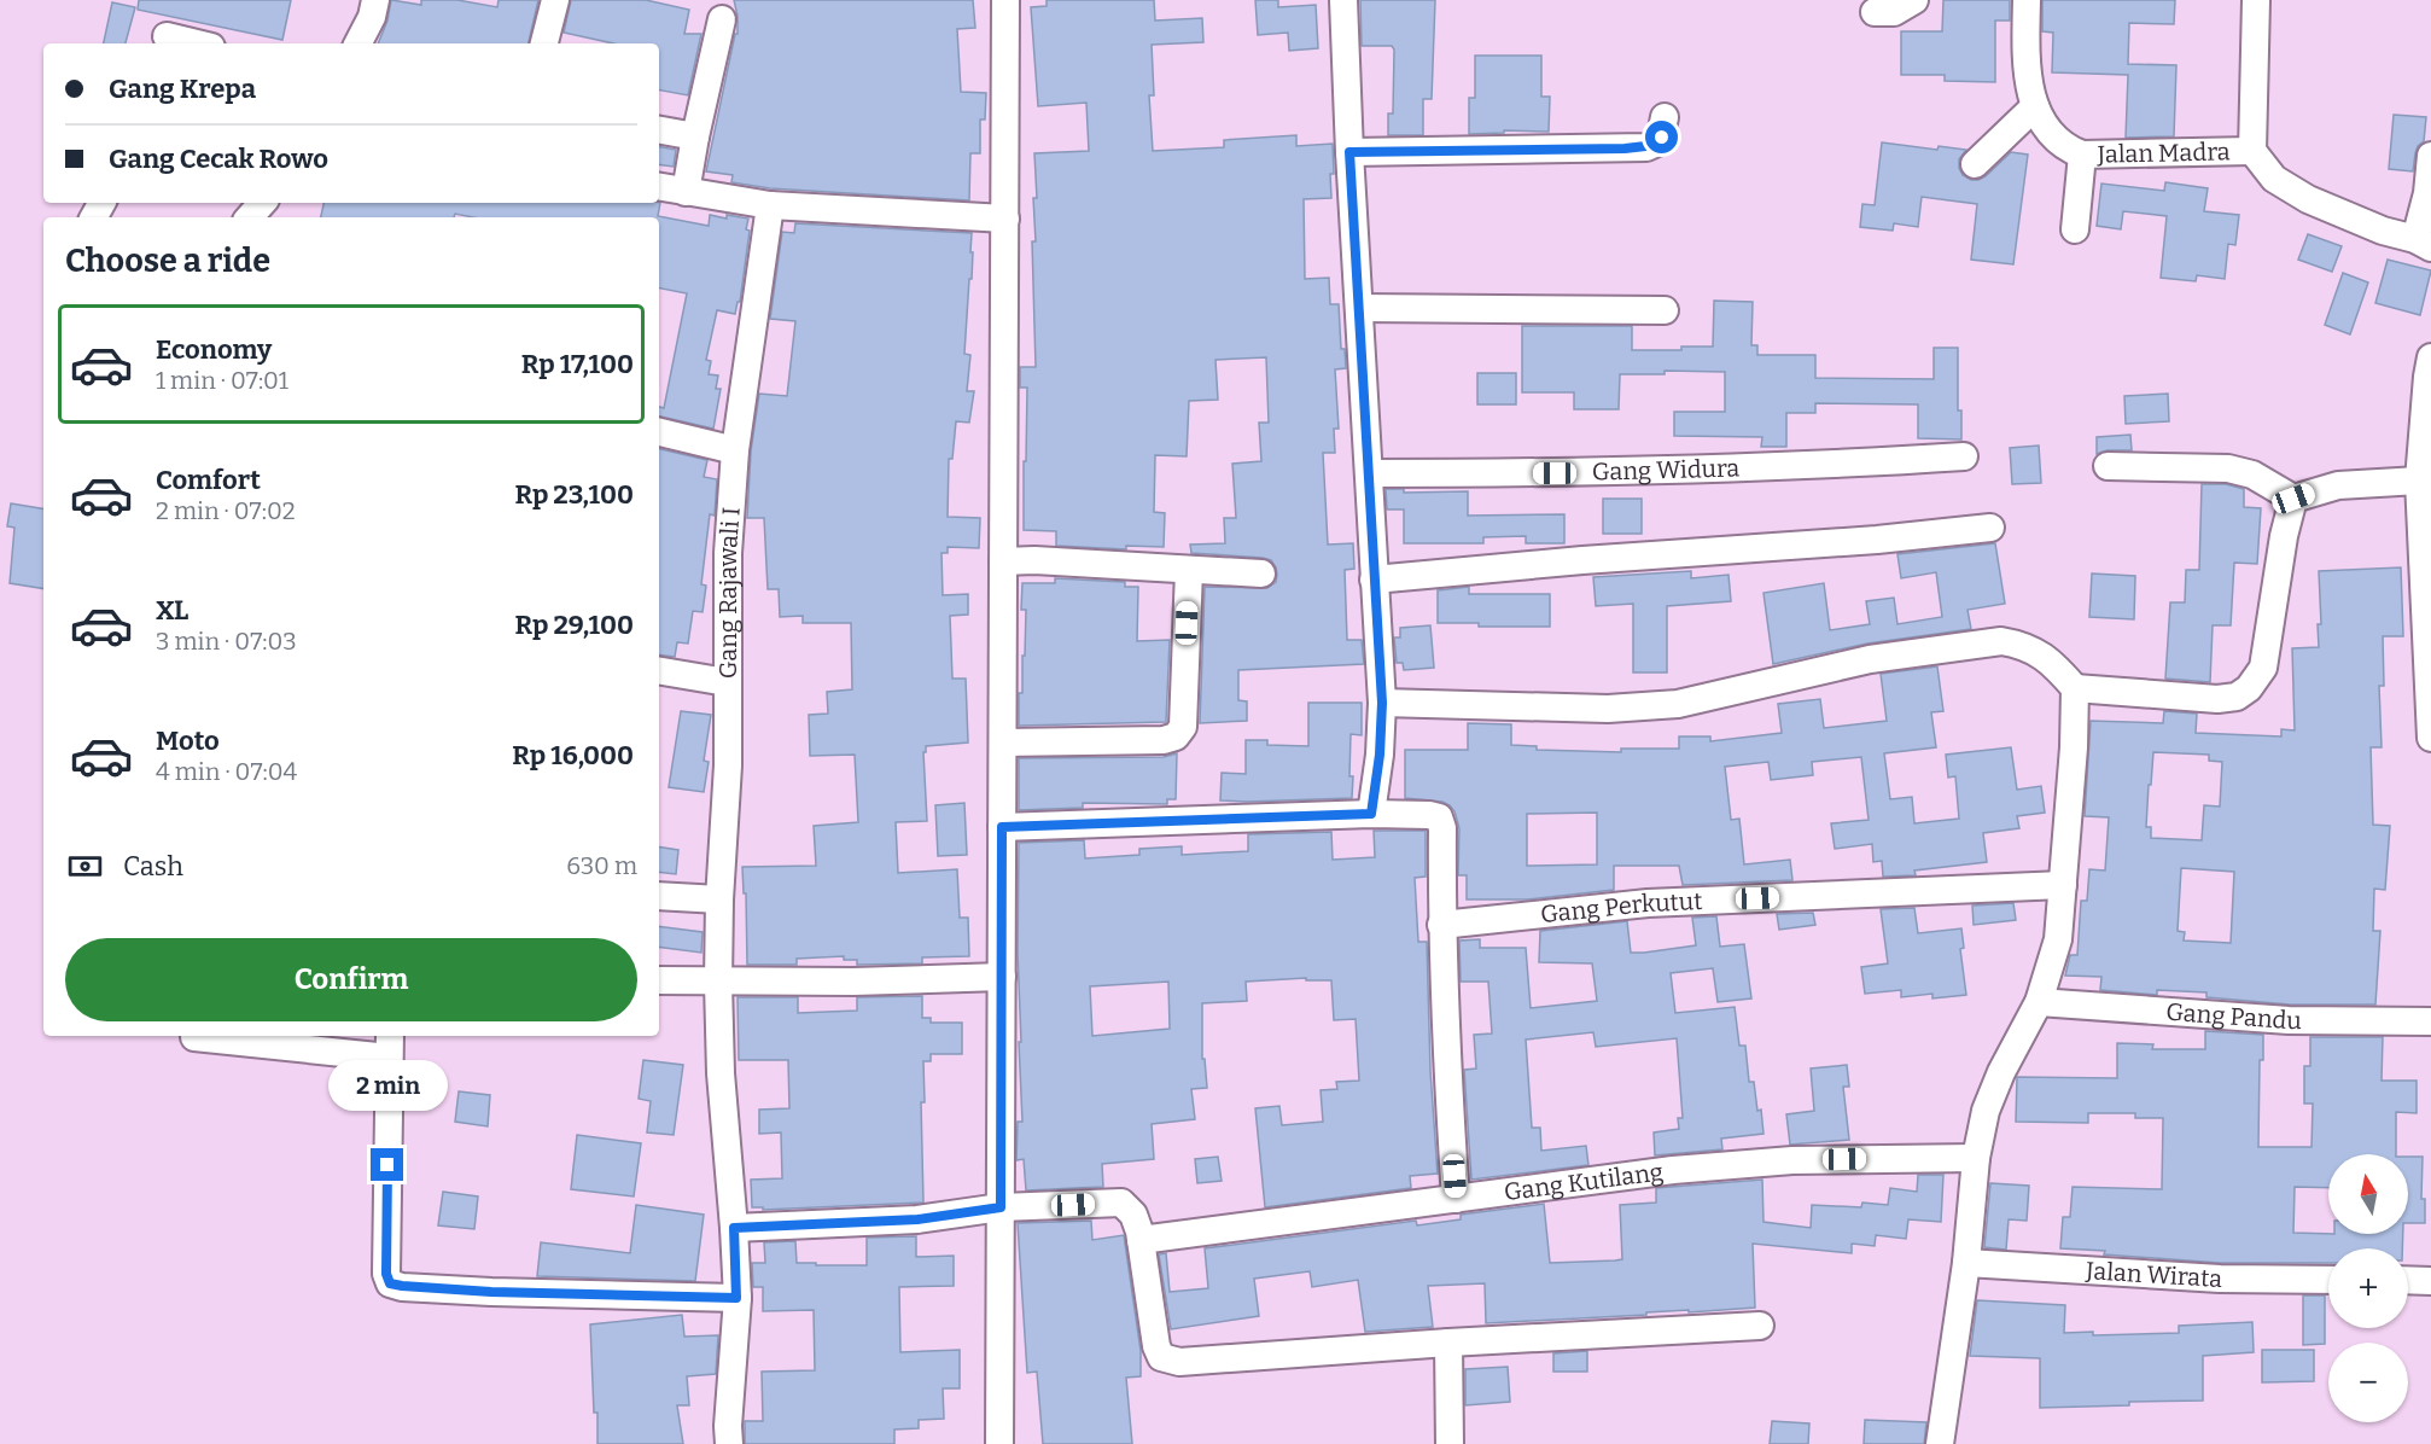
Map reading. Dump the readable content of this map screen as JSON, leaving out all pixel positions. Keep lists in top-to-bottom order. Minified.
{"streets":{"street":["Jalan Madra","Gang Widura","Gang Rajawali I","Gang Perkutut","Gang Pandu","Gang Kutilang","Jalan Wirata"]},"north":"top","page":{"banner":["Gang Krepa","Gang Cecak Rowo"],"heading":"Choose a ride","list":[{"name":"Economy","note":"1 min · 07:01","value":"Rp 17,100"},{"name":"Comfort","note":"2 min · 07:02","value":"Rp 23,100"},{"name":"XL","note":"3 min · 07:03","value":"Rp 29,100"},{"name":"Moto","note":"4 min · 07:04","value":"Rp 16,000"}],"pay":["Cash","630 m"],"buttons":"Confirm","bubble":"2 min","map_buttons":["+","−"]}}
